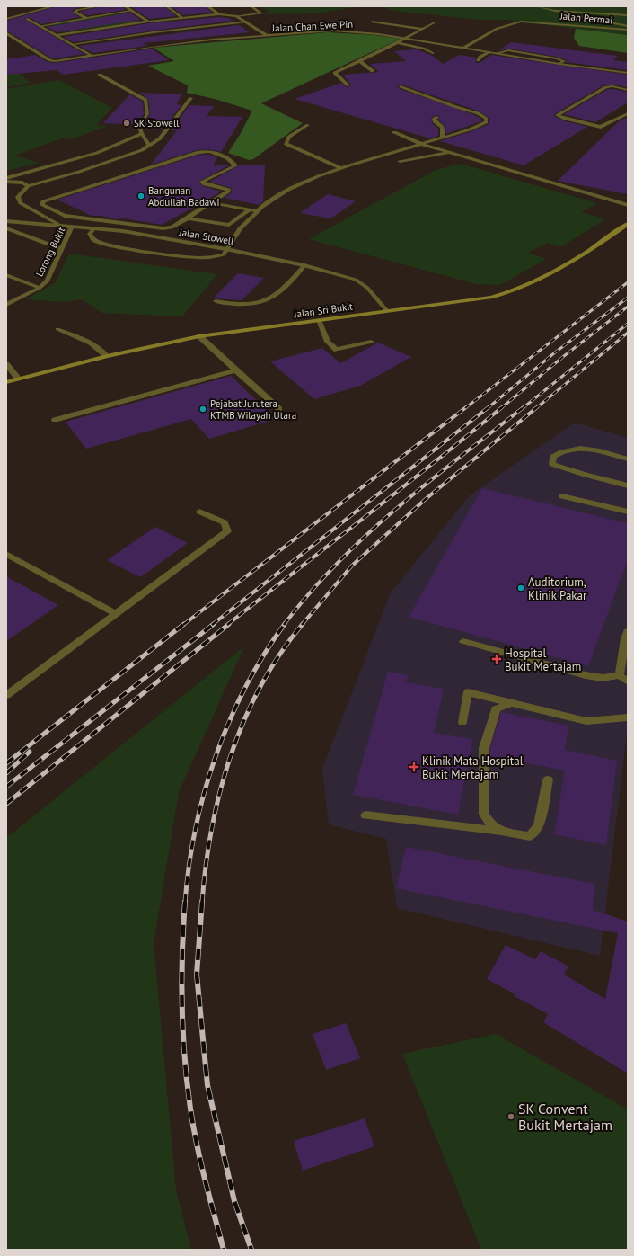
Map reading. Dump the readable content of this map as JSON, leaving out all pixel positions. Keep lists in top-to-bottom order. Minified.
{"streets":{"street":["Jalan Permai","Jalan Chan Ewe Pin","Jalan Stowell","Lorong Bukit","Jalan Sri Bukit"]},"crossings":[["Jalan Permai","Jalan Chan Ewe Pin"],["Jalan Stowell","Lorong Bukit"],["Jalan Stowell","Jalan Sri Bukit"]],"places":{"other":["SK Stowell","Bangunan Abdullah Badawi","Pejabat Jurutera KTMB Wilayah Utara","Auditorium, Klinik Pakar","SK Convent Bukit Mertajam"],"health":["Hospital Bukit Mertajam","Klinik Mata Hospital Bukit Mertajam"]}}
